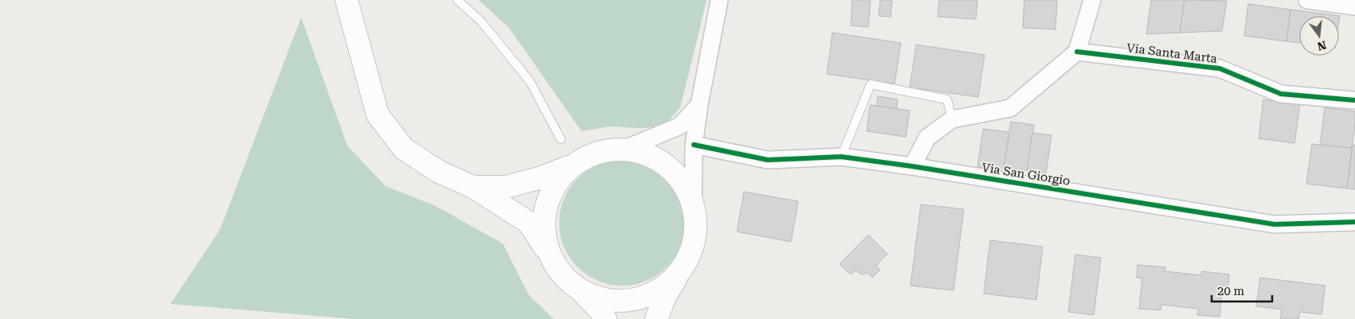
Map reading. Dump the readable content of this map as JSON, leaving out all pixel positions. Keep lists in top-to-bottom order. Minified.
{"streets":{"street":["Via Santa Marta","Via San Giorgio"]},"scale_bar":"20 m","north":"bottom"}
